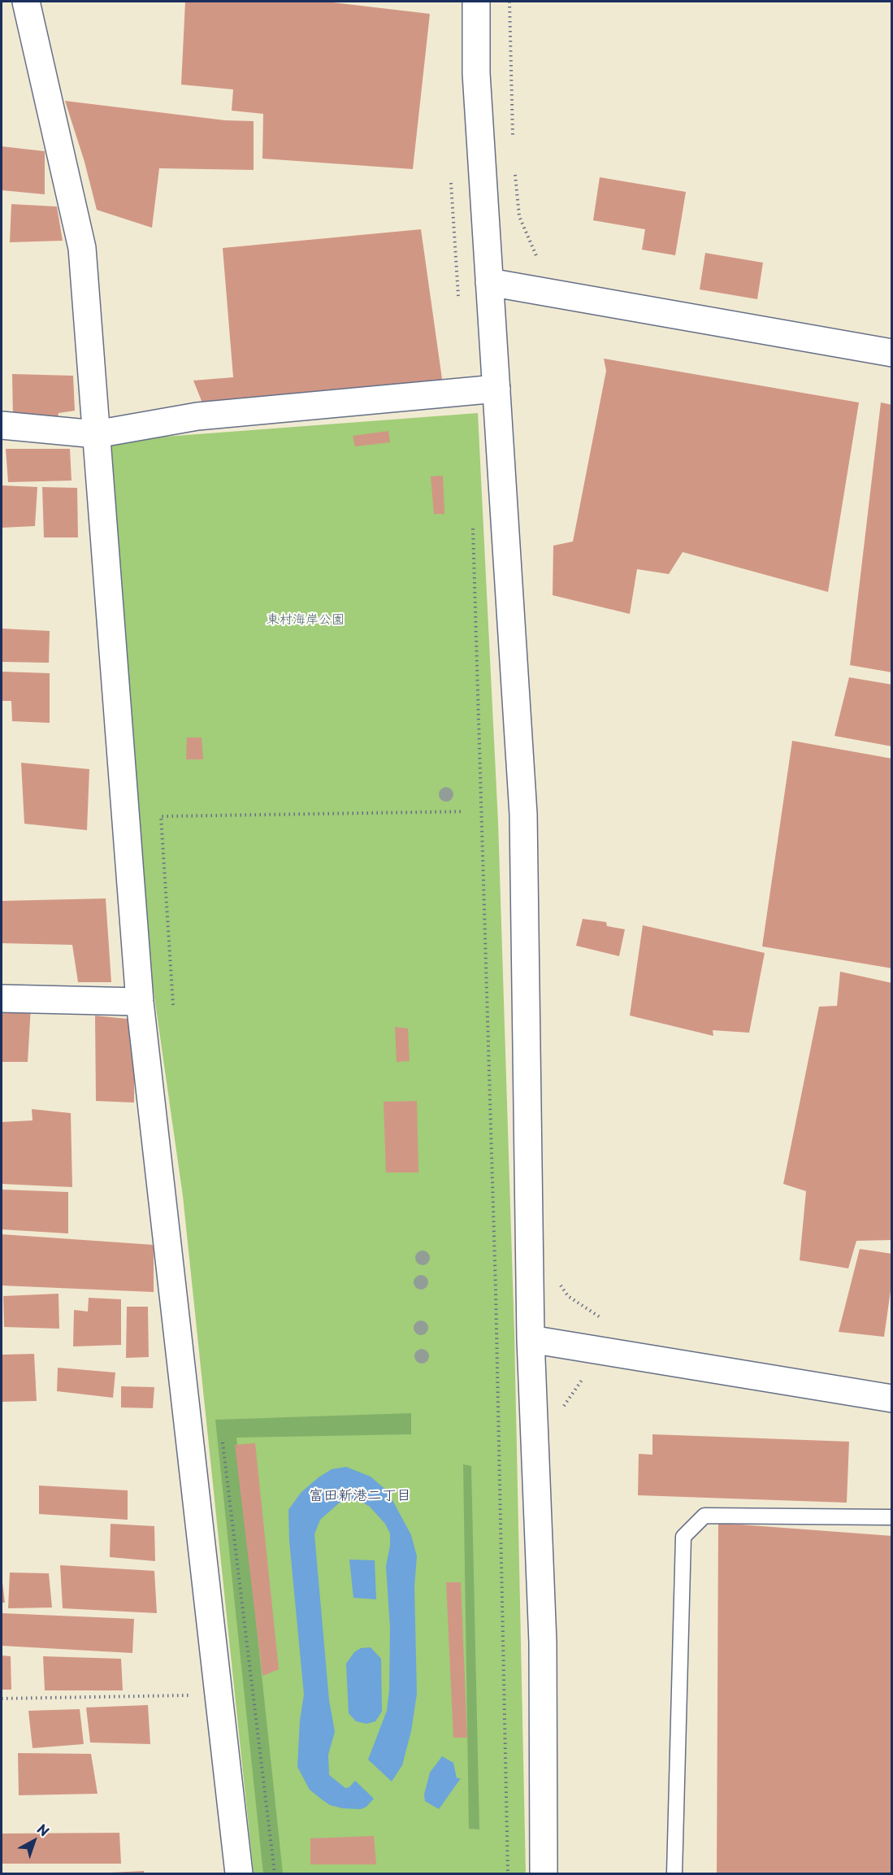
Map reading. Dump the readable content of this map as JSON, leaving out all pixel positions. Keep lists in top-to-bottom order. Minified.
{"districts":["富田新港二丁目"],"parks":["東村海岸公園"],"north":"top right"}
